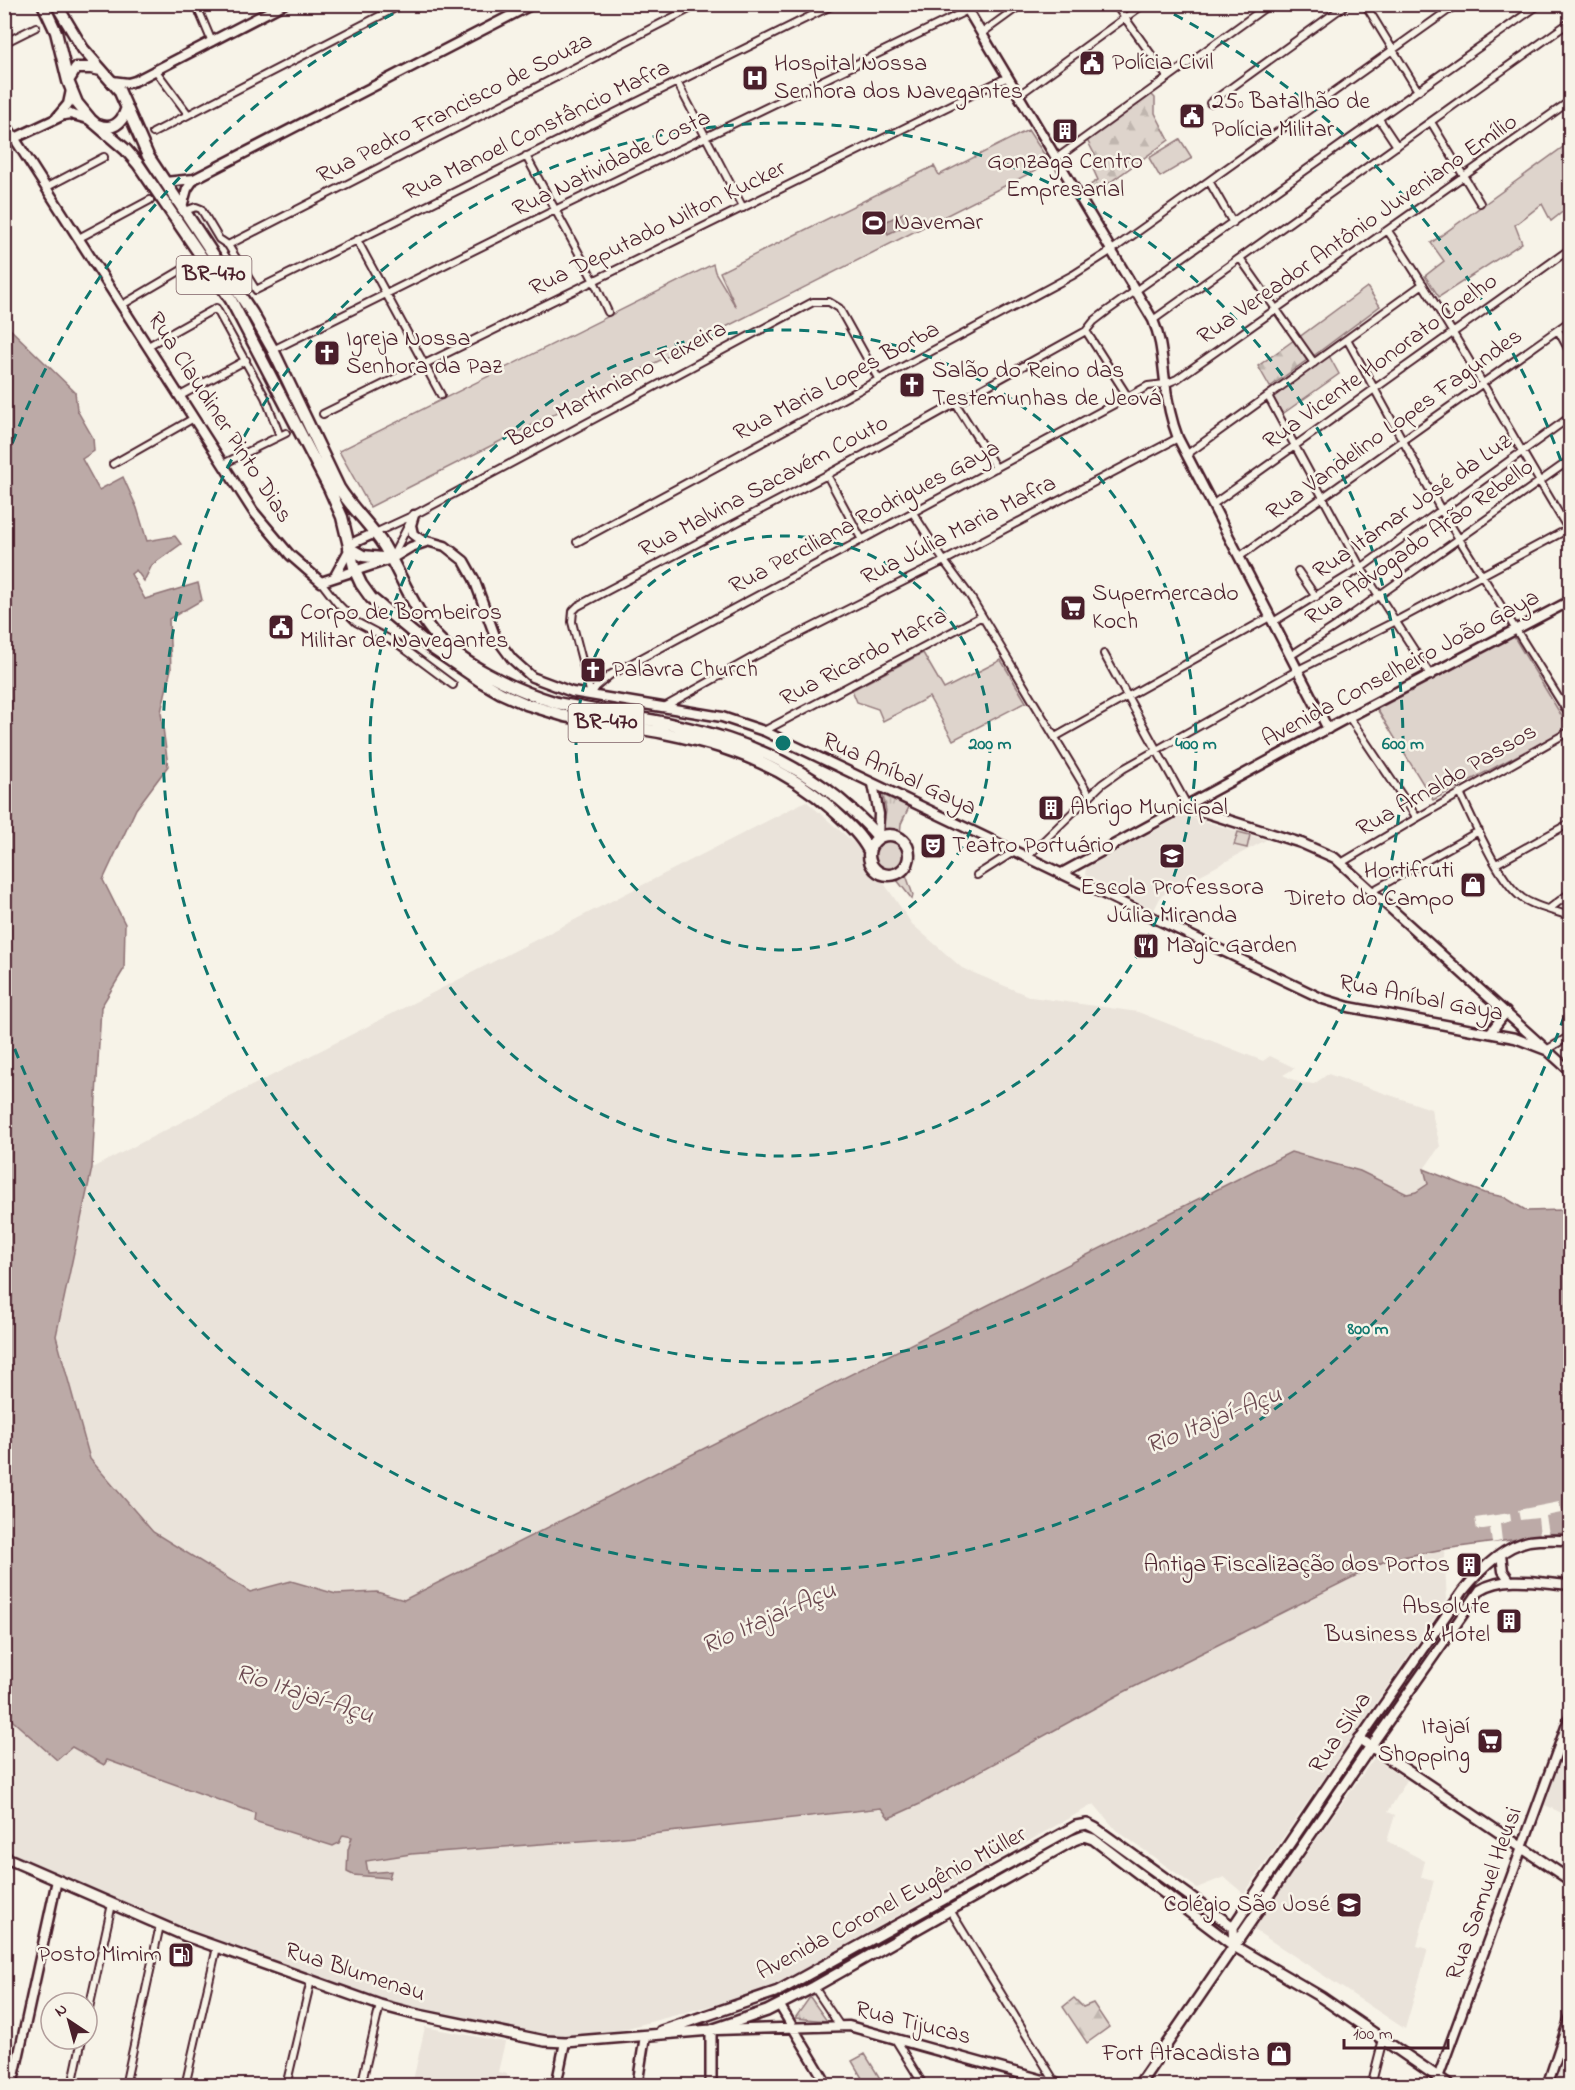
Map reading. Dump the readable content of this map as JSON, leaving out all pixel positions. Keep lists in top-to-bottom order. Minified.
{"streets":{"highway":["BR-470"],"main road":["Rua Claudiner Pinto Dias","Avenida Conselheiro João Gaya","Rua Aníbal Gaya","Rua Silva","Rua Samuel Heusi","Avenida Coronel Eugênio Müller","Rua Blumenau","Rua Tijucas"],"street":["Rua Pedro Francisco de Souza","Rua Manoel Constâncio Mafra","Rua Natividade Costa","Rua Deputado Nilton Kucker","Rua Vereador Antônio Juveniano Emílio","Rua Vicente Honorato Coelho","Rua Maria Lopes Borba","Beco Martimiano Teixeira","Rua Vandelino Lopes Fagundes","Rua Malvina Sacavém Couto","Rua Itamar José da Luz","Rua Perciliana Rodrigues Gaya","Rua Júlia Maria Mafra","Rua Advogado Arão Rebello","Rua Ricardo Mafra","Rua Arnaldo Passos"]},"crossings":[["Rua Pedro Francisco de Souza","Rua Manoel Constâncio Mafra"],["Rua Natividade Costa","BR-470"],["Rua Vereador Antônio Juveniano Emílio","Rua Perciliana Rodrigues Gaya"],["BR-470","Beco Martimiano Teixeira"],["Rua Maria Lopes Borba","Beco Martimiano Teixeira"],["Rua Malvina Sacavém Couto","Rua Perciliana Rodrigues Gaya"],["Rua Malvina Sacavém Couto","Rua Aníbal Gaya"],["Rua Perciliana Rodrigues Gaya","Rua Aníbal Gaya"],["Rua Júlia Maria Mafra","Rua Aníbal Gaya"],["Rua Ricardo Mafra","Rua Aníbal Gaya"],["Avenida Conselheiro João Gaya","Rua Aníbal Gaya"],["Rua Silva","Avenida Coronel Eugênio Müller"],["Avenida Coronel Eugênio Müller","Rua Blumenau"],["Avenida Coronel Eugênio Müller","Rua Tijucas"],["Rua Blumenau","Rua Tijucas"]],"water":["Rio Itajaí-Açu"],"places":{"public building":["Polícia Civil","25º Batalhão de Polícia Militar","Corpo de Bombeiros Militar de Navegantes"],"hospital":["Hospital Nossa Senhora dos Navegantes"],"building":["Gonzaga Centro Empresarial","Abrigo Municipal","Antiga Fiscalização dos Portos","Absolute Business & Hotel"],"sports":["Navemar"],"church":["Igreja Nossa Senhora da Paz","Salão do Reino das Testemunhas de Jeová","Palavra Church"],"supermarket":["Supermercado Koch","Itajaí Shopping"],"theatre":["Teatro Portuário"],"school or university":["Escola Professora Júlia Miranda","Colégio São José"],"shop":["Hortifruti Direto do Campo","Fort Atacadista"],"restaurant":["Magic Garden"],"fuel station":["Posto Mimim"]},"scale_bar":"100 m","north":"top left","rings":["200 m","400 m","600 m","800 m"]}
